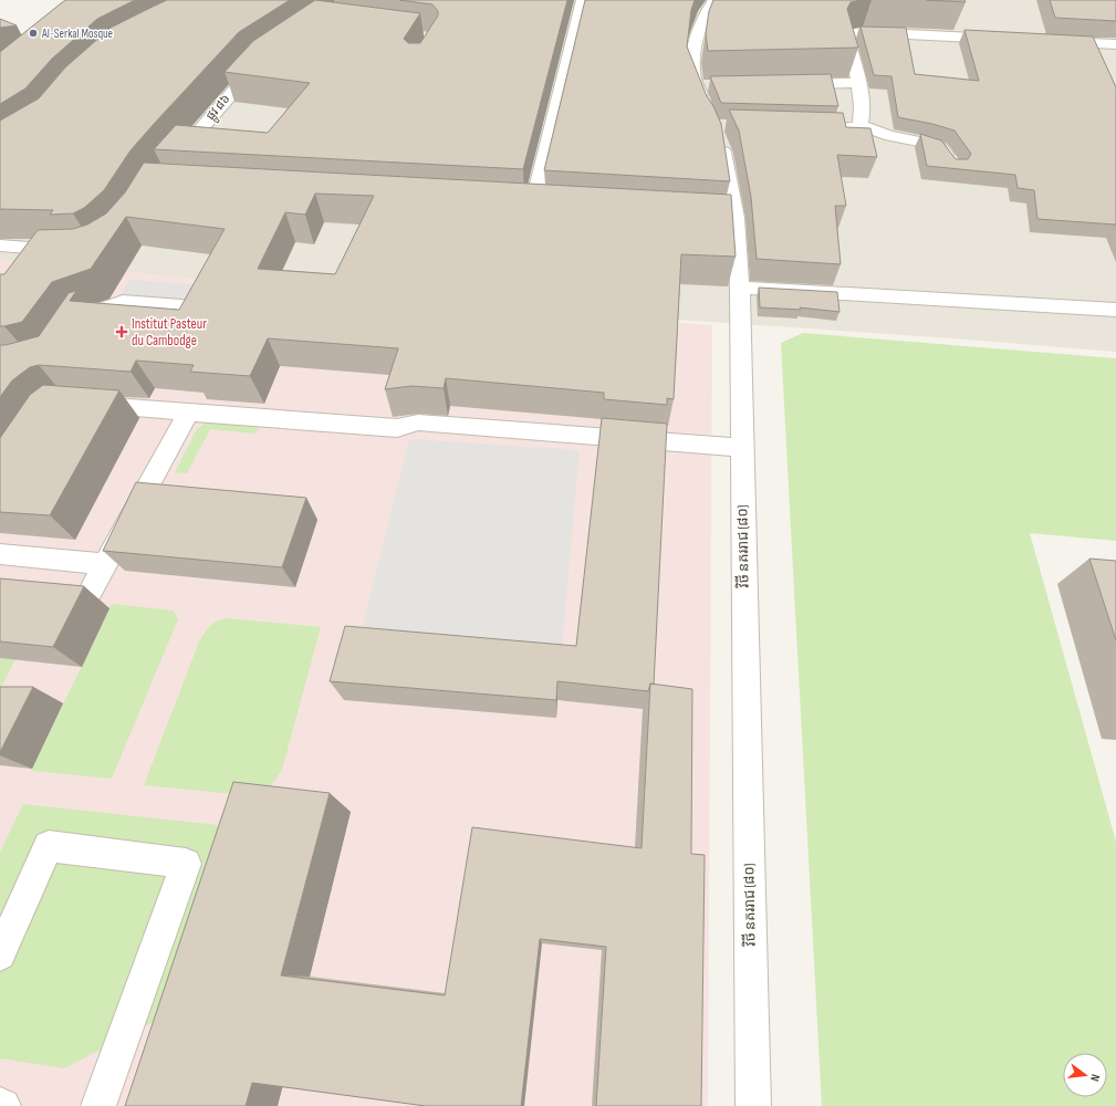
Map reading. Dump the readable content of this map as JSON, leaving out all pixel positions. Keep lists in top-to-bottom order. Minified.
{"streets":{"street":["ផ្លូវ ៨៦","វិថី នគររាជ (៨០)"]},"places":{"other":["Al-Serkal Mosque"],"health":["Institut Pasteur du Cambodge"]},"north":"right"}
